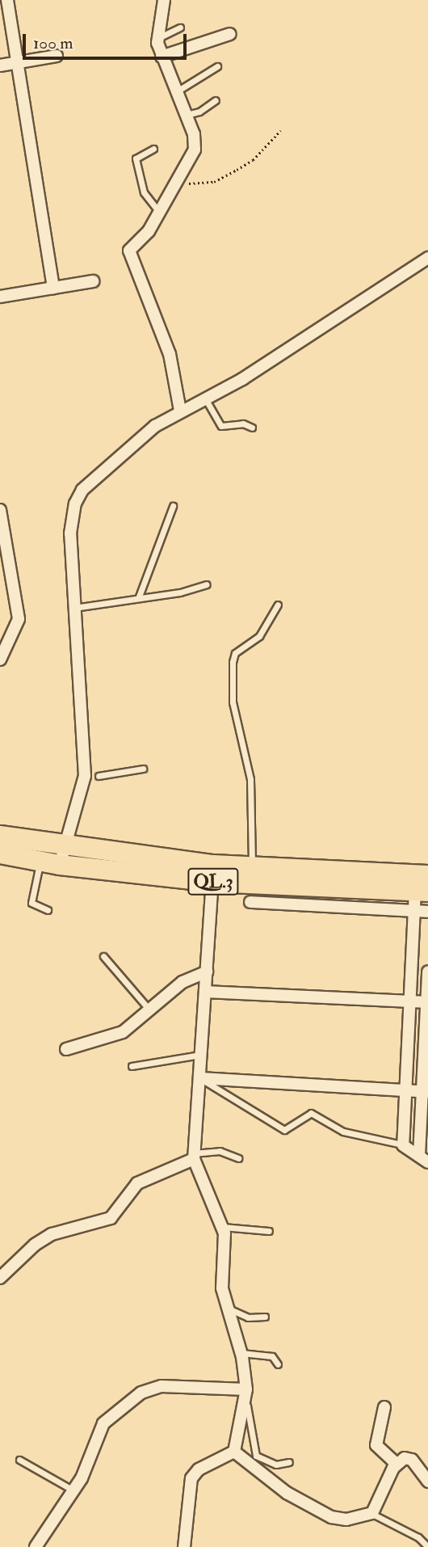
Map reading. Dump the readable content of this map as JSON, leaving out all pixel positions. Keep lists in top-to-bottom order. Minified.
{"streets":{"highway":["QL.3"]},"scale_bar":"100 m"}
